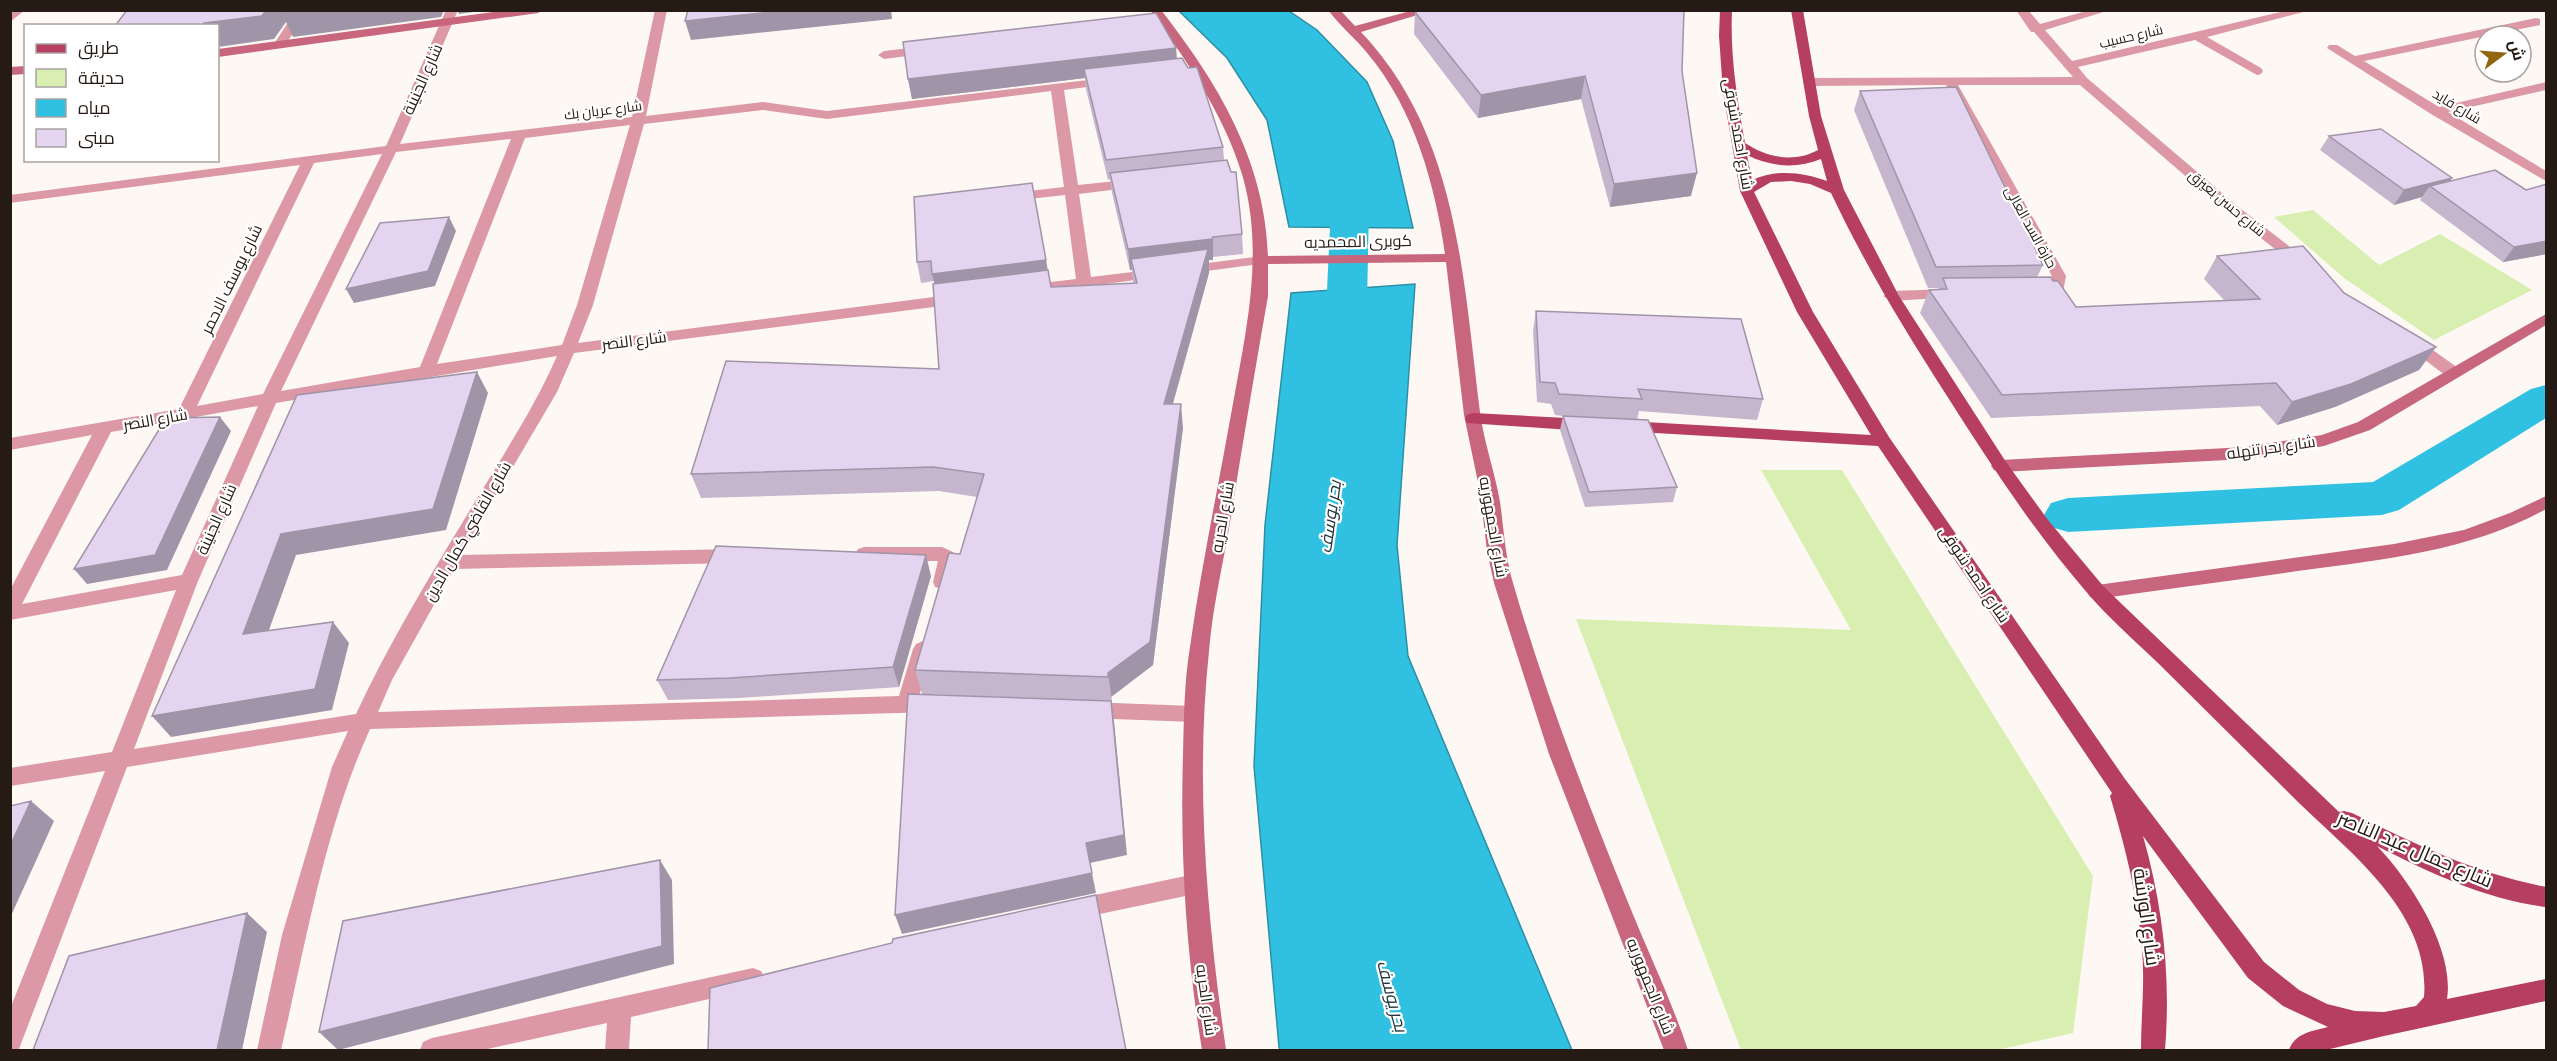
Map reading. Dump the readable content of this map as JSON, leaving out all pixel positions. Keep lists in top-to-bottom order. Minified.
{"streets":{"main road":["شارع احمد شوقى","شارع جمال عبد الناصر","شارع الورشة"],"street":["شارع حسيب","شارع الجنينة","شارع فايد","شارع عريان بك","شارع حسن بعيزق","حارة السد العالى","كوبرى المحمديه","شارع يوسف الاحمر","شارع النصر","شارع بحر تنهله","شارع الحريه","شارع الجمهوريه","شارع القاضي كمال الدين"]},"crossings":[["شارع حسيب","شارع حسن بعيزق"],["شارع الجنينة","شارع عريان بك"],["شارع الجنينة","شارع النصر"],["شارع عريان بك","شارع يوسف الاحمر"],["شارع عريان بك","شارع القاضي كمال الدين"],["شارع احمد شوقى","شارع الورشة"],["كوبرى المحمديه","شارع الحريه"],["كوبرى المحمديه","شارع الجمهوريه"],["شارع يوسف الاحمر","شارع النصر"],["شارع النصر","شارع القاضي كمال الدين"]],"water":["بحر يوسف"],"legend":["طريق","حديقة","مياه","مبنى"],"north":"right"}
